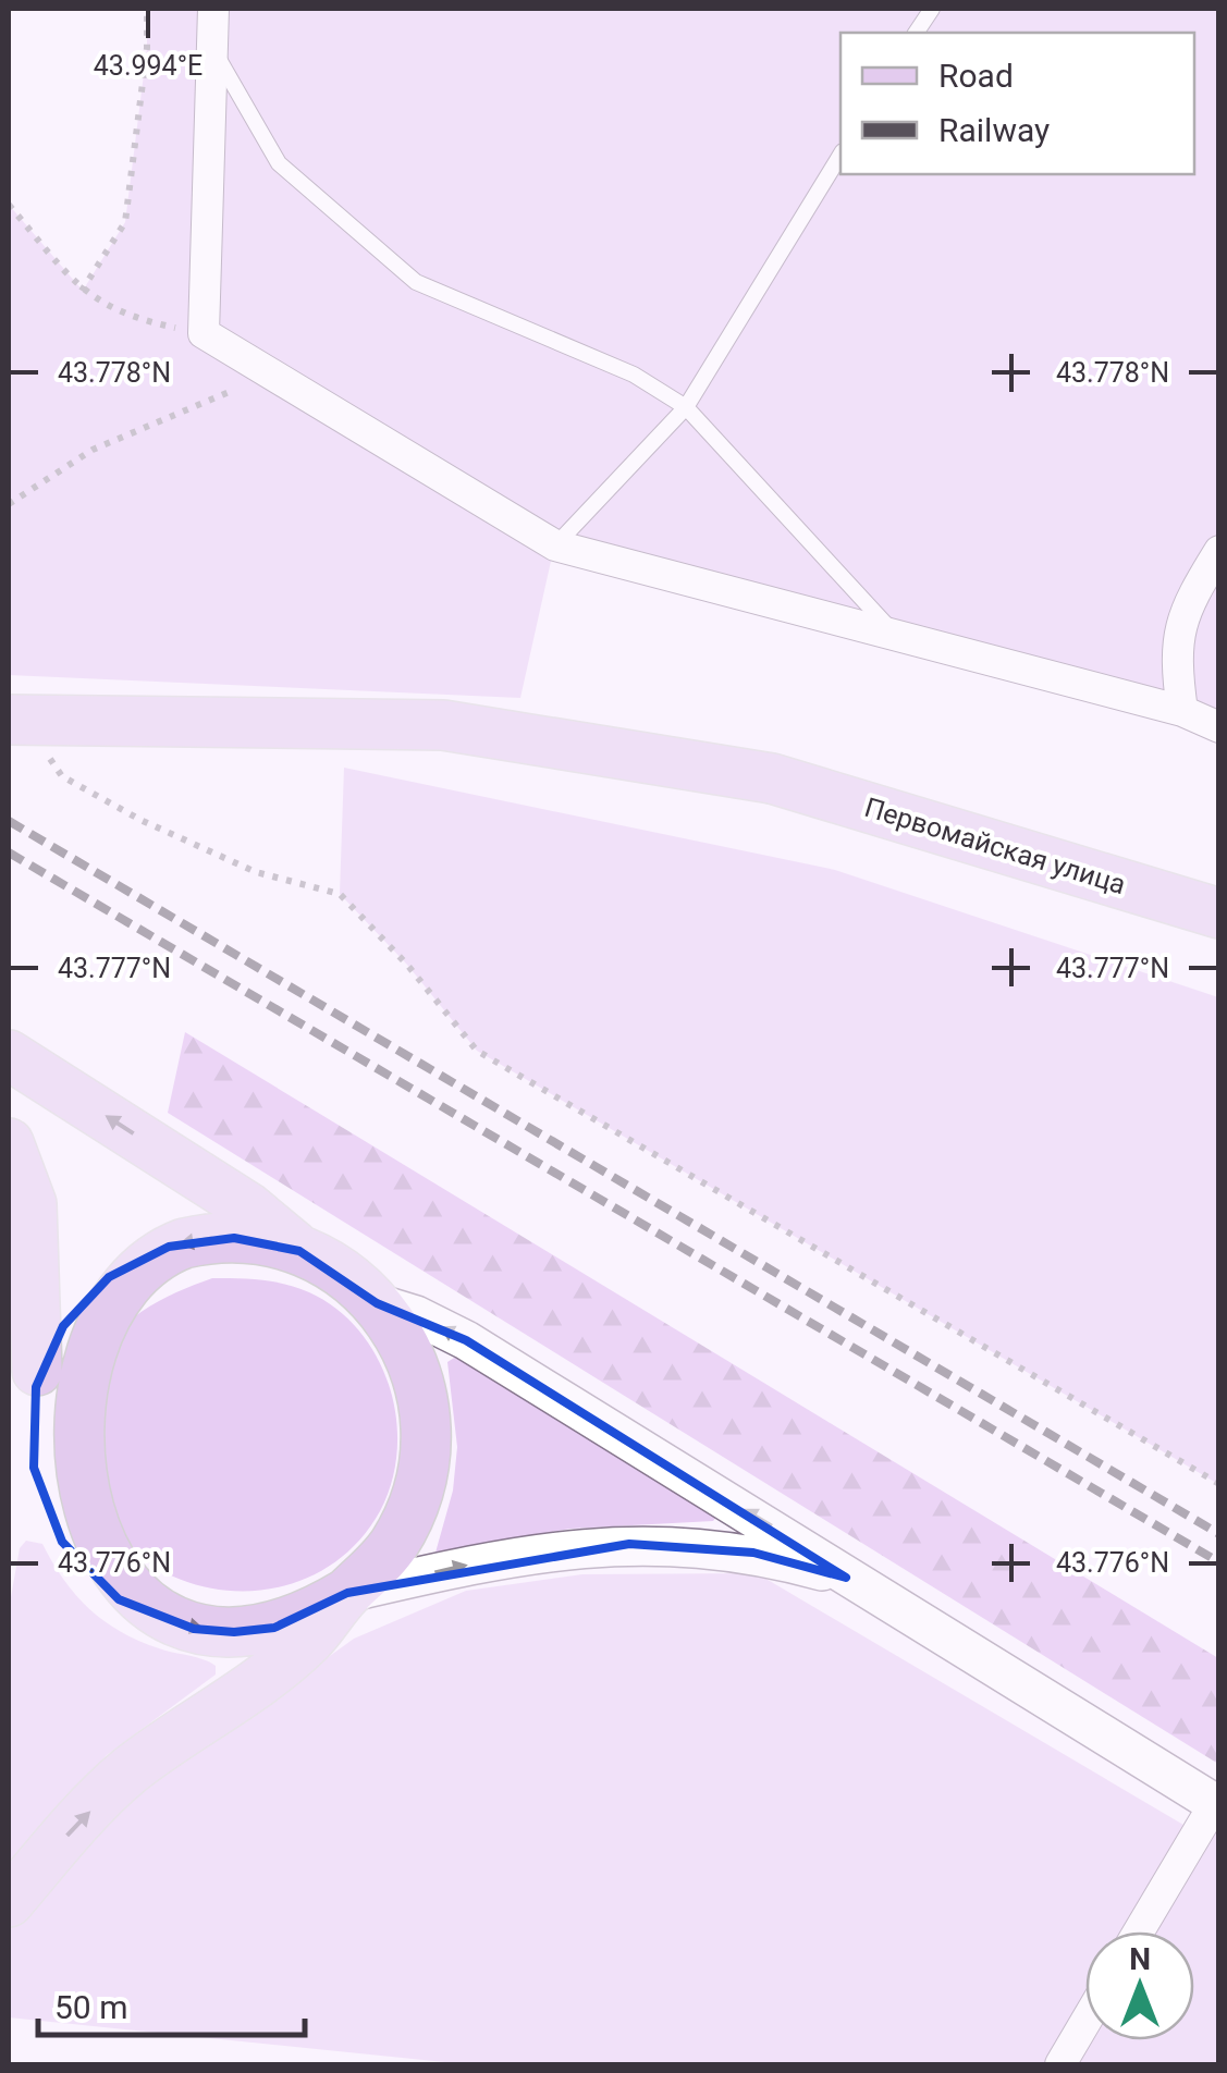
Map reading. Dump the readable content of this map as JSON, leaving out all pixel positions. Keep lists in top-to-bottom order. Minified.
{"streets":{"main road":["Первомайская улица"]},"legend":["Road","Railway"],"scale_bar":"50 m","north":"top","coordinates":["43.994°E","43.778°N","43.777°N","43.776°N"]}
